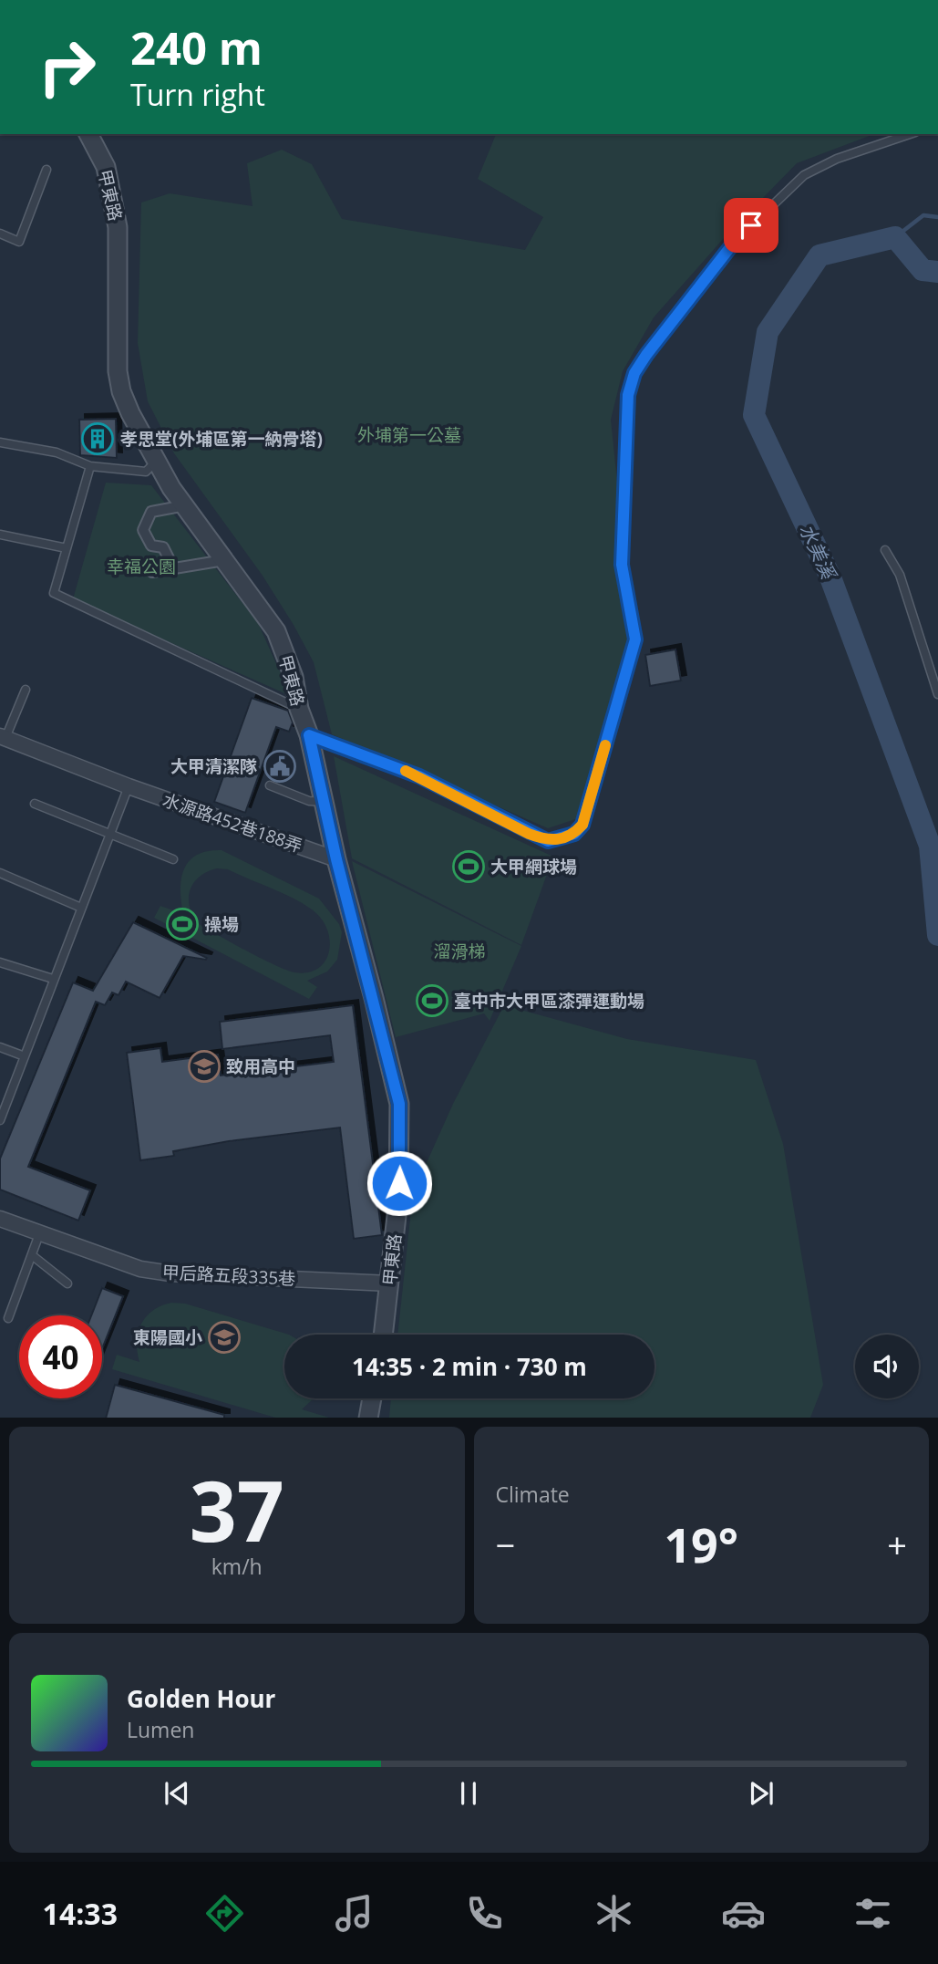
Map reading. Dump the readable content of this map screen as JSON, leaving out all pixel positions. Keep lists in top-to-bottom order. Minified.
{"streets":{"street":["甲東路","水源路452巷188弄","甲后路五段335巷"]},"crossings":[["甲東路","水源路452巷188弄"],["甲東路","甲后路五段335巷"]],"water":["水美溪"],"parks":["外埔第一公墓","幸福公園","溜滑梯"],"places":{"building":["孝思堂(外埔區第一納骨塔)"],"public building":["大甲清潔隊"],"sports":["大甲網球場","操場","臺中市大甲區漆彈運動場"],"school or university":["致用高中","東陽國小"]},"page":{"turn":["240 m","Turn right"],"limit":"40","trip":"14:35 · 2 min · 730 m","tile":[["37","km/h"],"Climate"],"heat":["−","19°","+"],"song":["Golden Hour","Lumen"],"tabs":"14:33"}}
